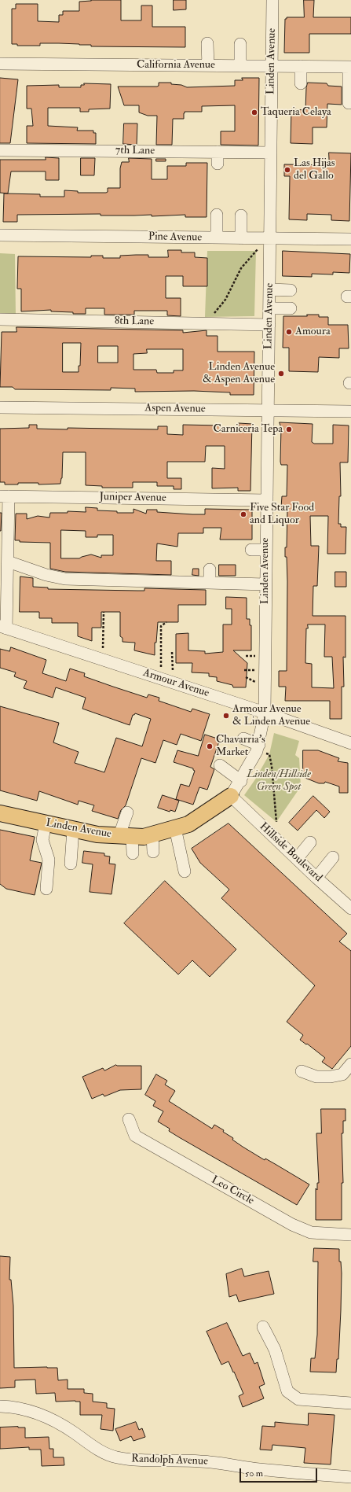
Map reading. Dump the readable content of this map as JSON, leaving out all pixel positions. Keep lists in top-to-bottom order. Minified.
{"streets":{"main road":["Linden Avenue"],"street":["California Avenue","7th Lane","Pine Avenue","8th Lane","Aspen Avenue","Juniper Avenue","Armour Avenue","Hillside Boulevard","Leo Circle","Randolph Avenue"]},"crossings":[["Linden Avenue","California Avenue"],["Linden Avenue","7th Lane"],["Linden Avenue","Pine Avenue"],["Linden Avenue","8th Lane"],["Linden Avenue","Aspen Avenue"],["Linden Avenue","Juniper Avenue"],["Linden Avenue","Armour Avenue"],["Linden Avenue","Hillside Boulevard"]],"parks":["Linden/Hillside Green Spot"],"places":["Taqueria Celaya","Las Hijas del Gallo","Amoura","Linden Avenue & Aspen Avenue","Carniceria Tepa","Five Star Food and Liquor","Armour Avenue & Linden Avenue","Chavarria's Market"],"scale_bar":"50 m"}
